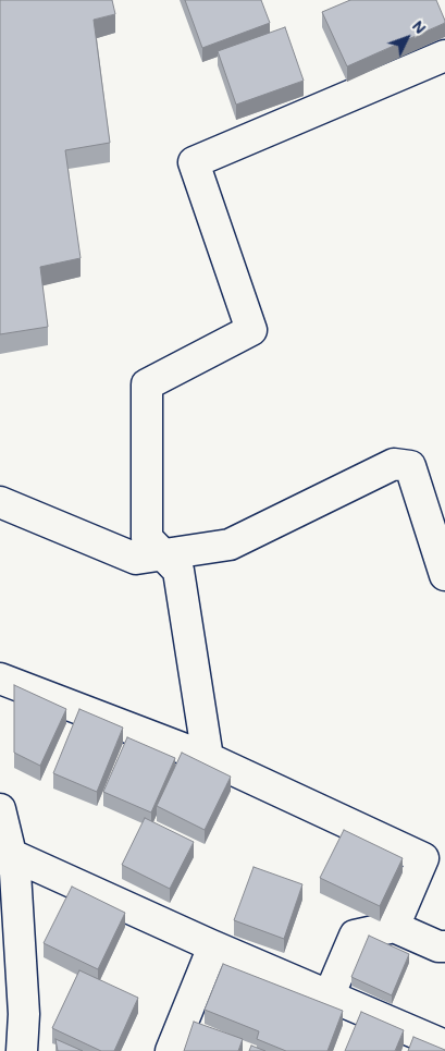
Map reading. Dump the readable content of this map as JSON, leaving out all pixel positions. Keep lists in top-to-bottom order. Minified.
{"north":"top right"}
